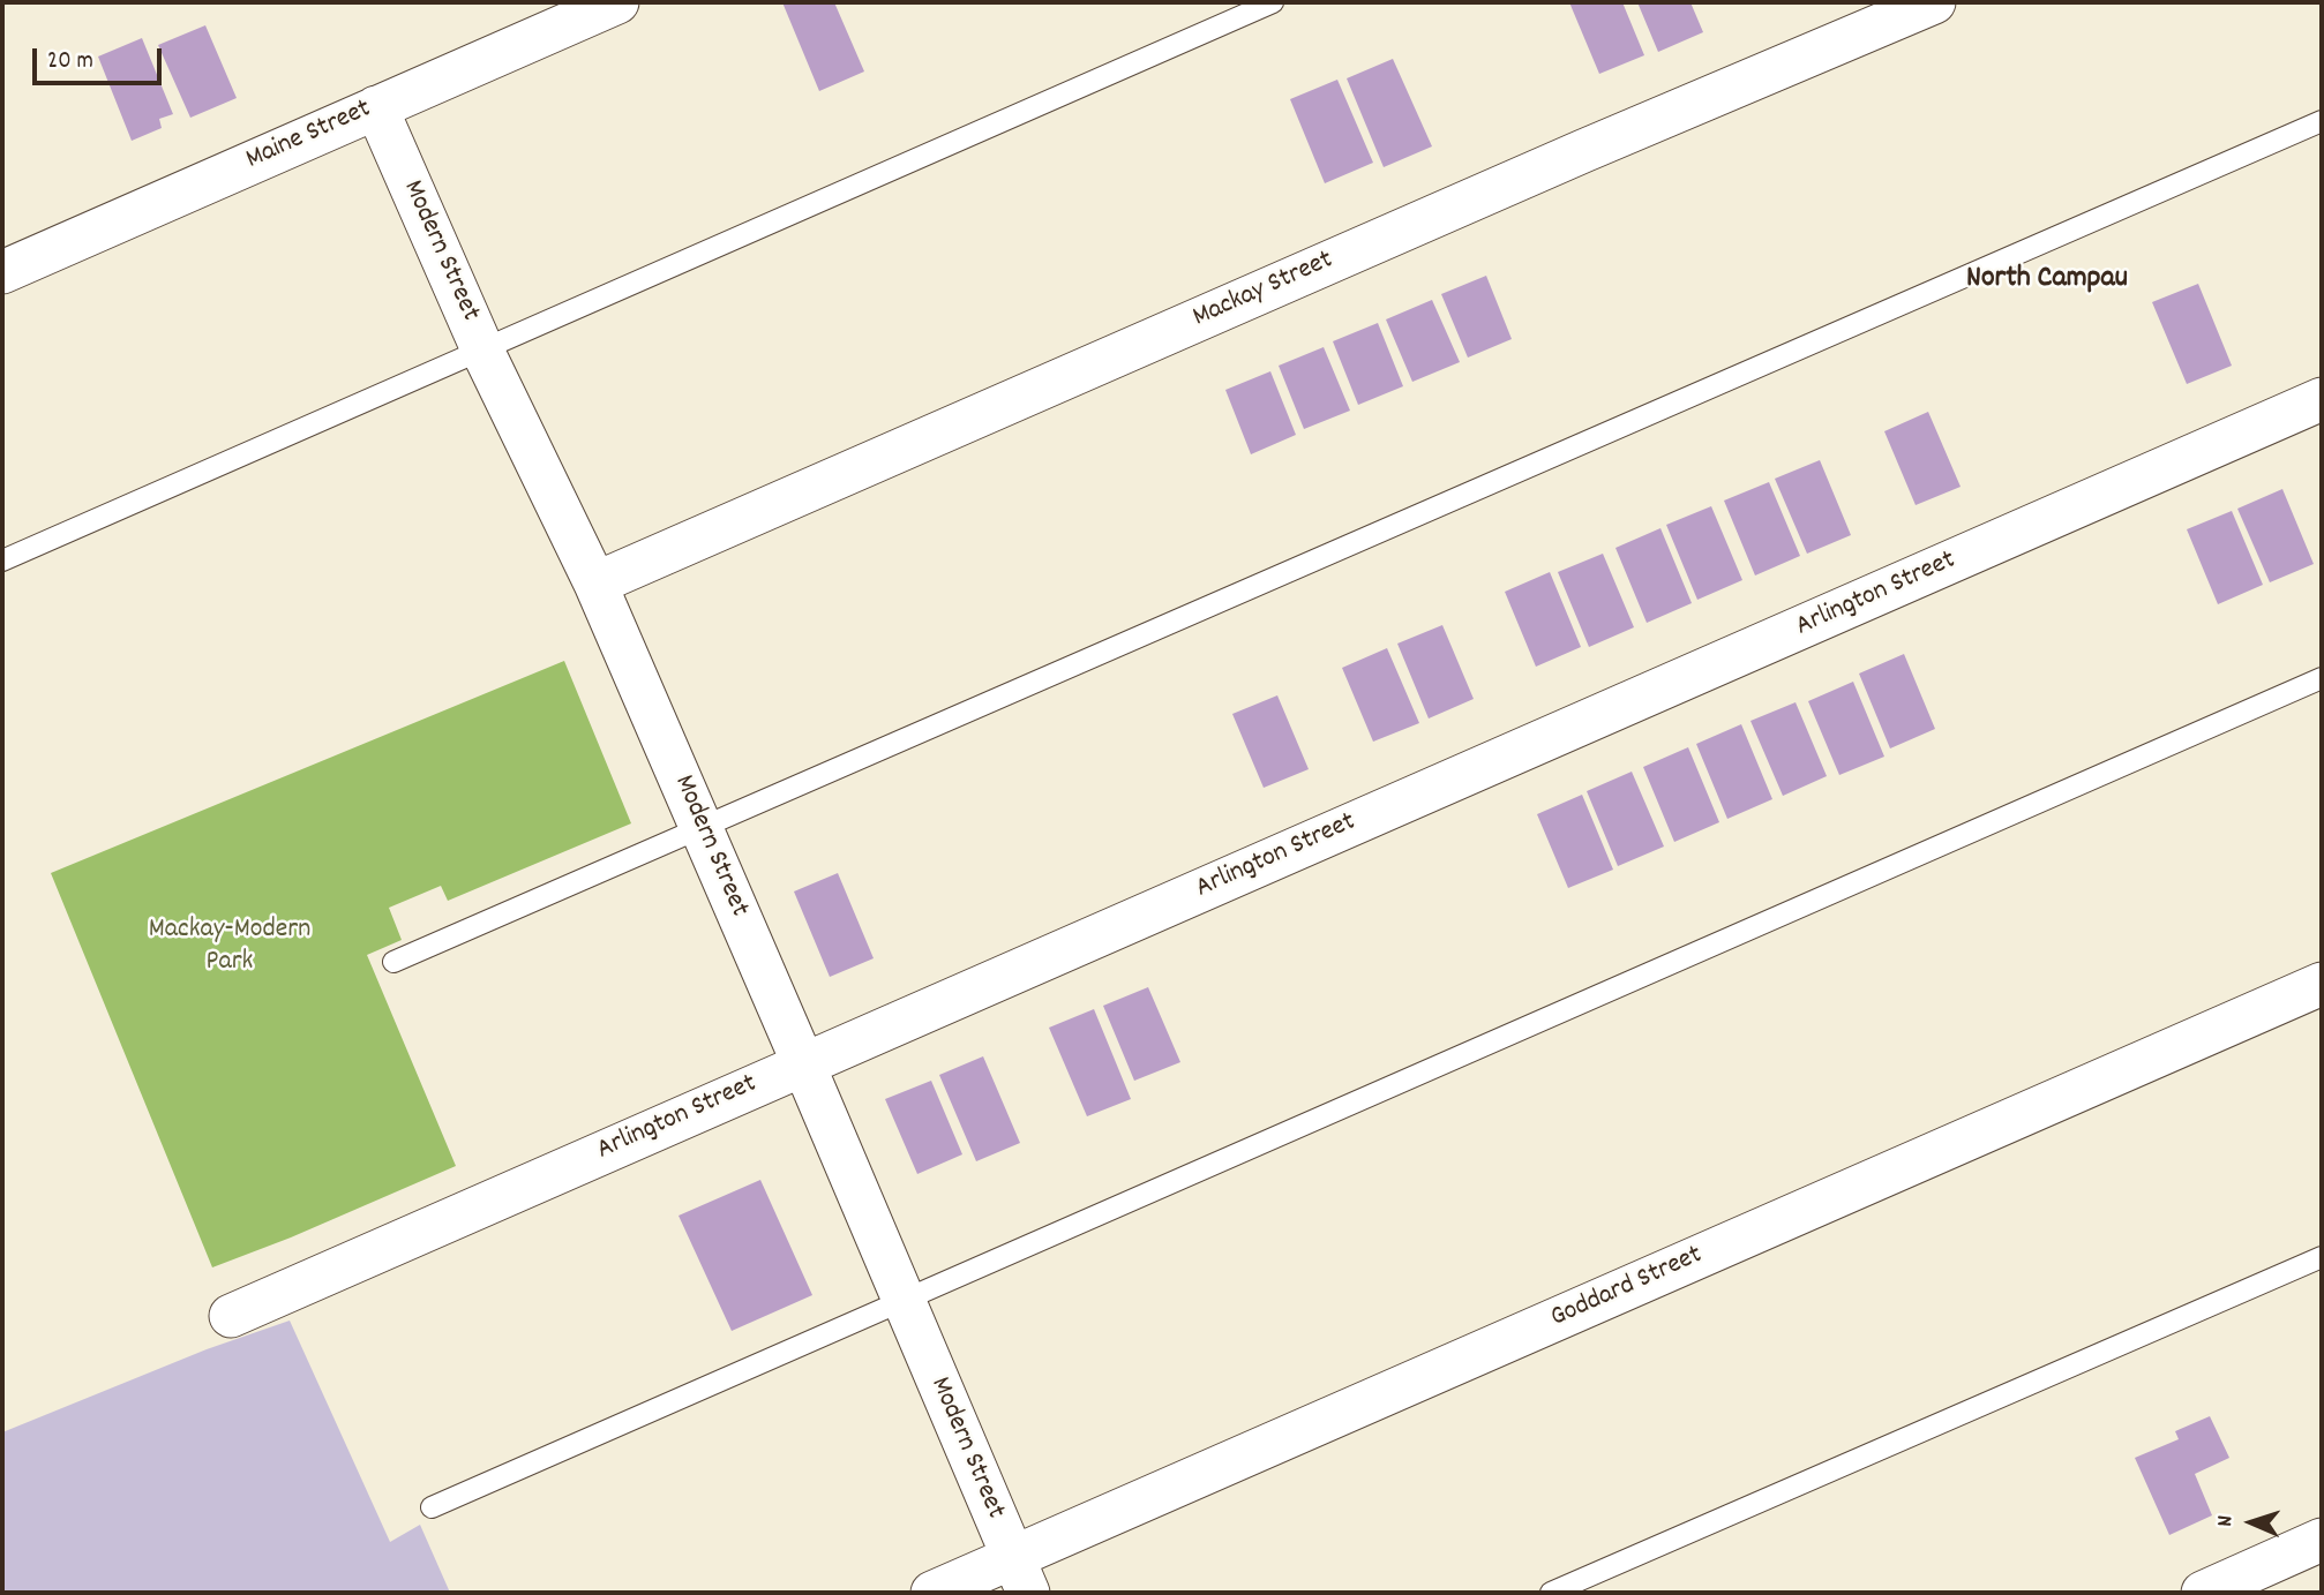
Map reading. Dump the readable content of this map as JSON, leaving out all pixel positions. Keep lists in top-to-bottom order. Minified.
{"streets":{"street":["Maine Street","Modern Street","Mackay Street","Arlington Street","Goddard Street"]},"crossings":[["Maine Street","Modern Street"],["Modern Street","Mackay Street"],["Modern Street","Arlington Street"],["Modern Street","Goddard Street"]],"districts":["North Campau"],"parks":["Mackay-Modern Park"],"scale_bar":"20 m","north":"left"}
